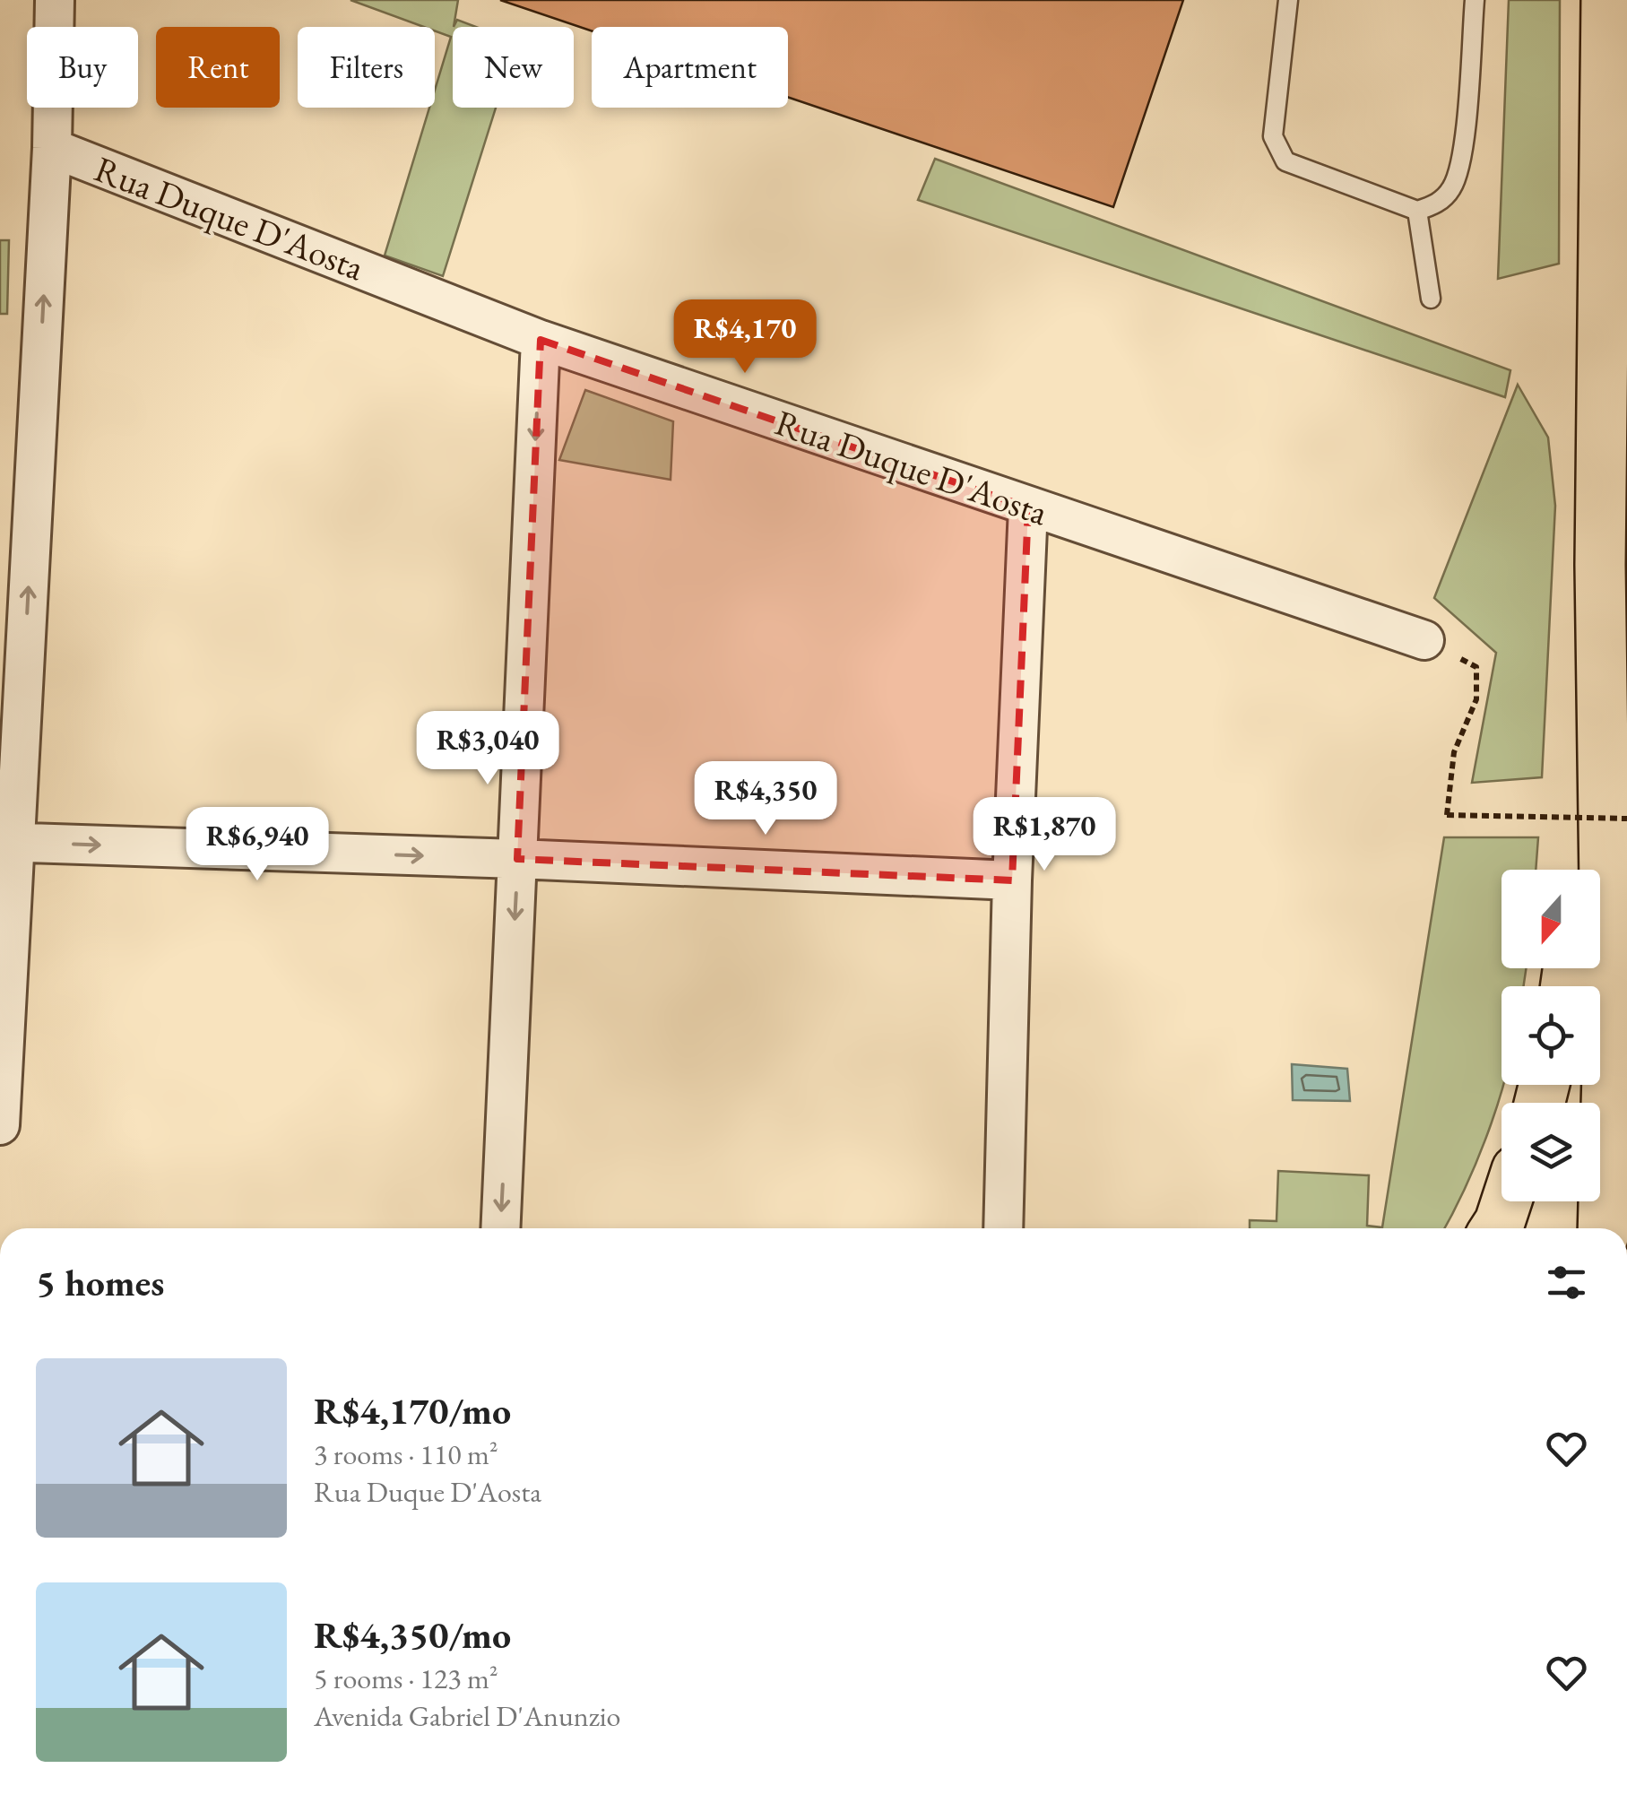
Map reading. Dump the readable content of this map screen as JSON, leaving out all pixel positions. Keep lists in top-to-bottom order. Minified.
{"streets":{"street":["Rua Duque D'Aosta"]},"north":"bottom","page":{"chip":["Buy","Rent","Filters","New","Apartment"],"price":["R$4,170","R$3,040","R$4,350","R$1,870","R$6,940"],"heading":"5 homes","list":[{"name":"R$4,170/mo","note":"3 rooms · 110 m² · Rua Duque D'Aosta"},{"name":"R$4,350/mo","note":"5 rooms · 123 m² · Avenida Gabriel D'Anunzio"}]}}
